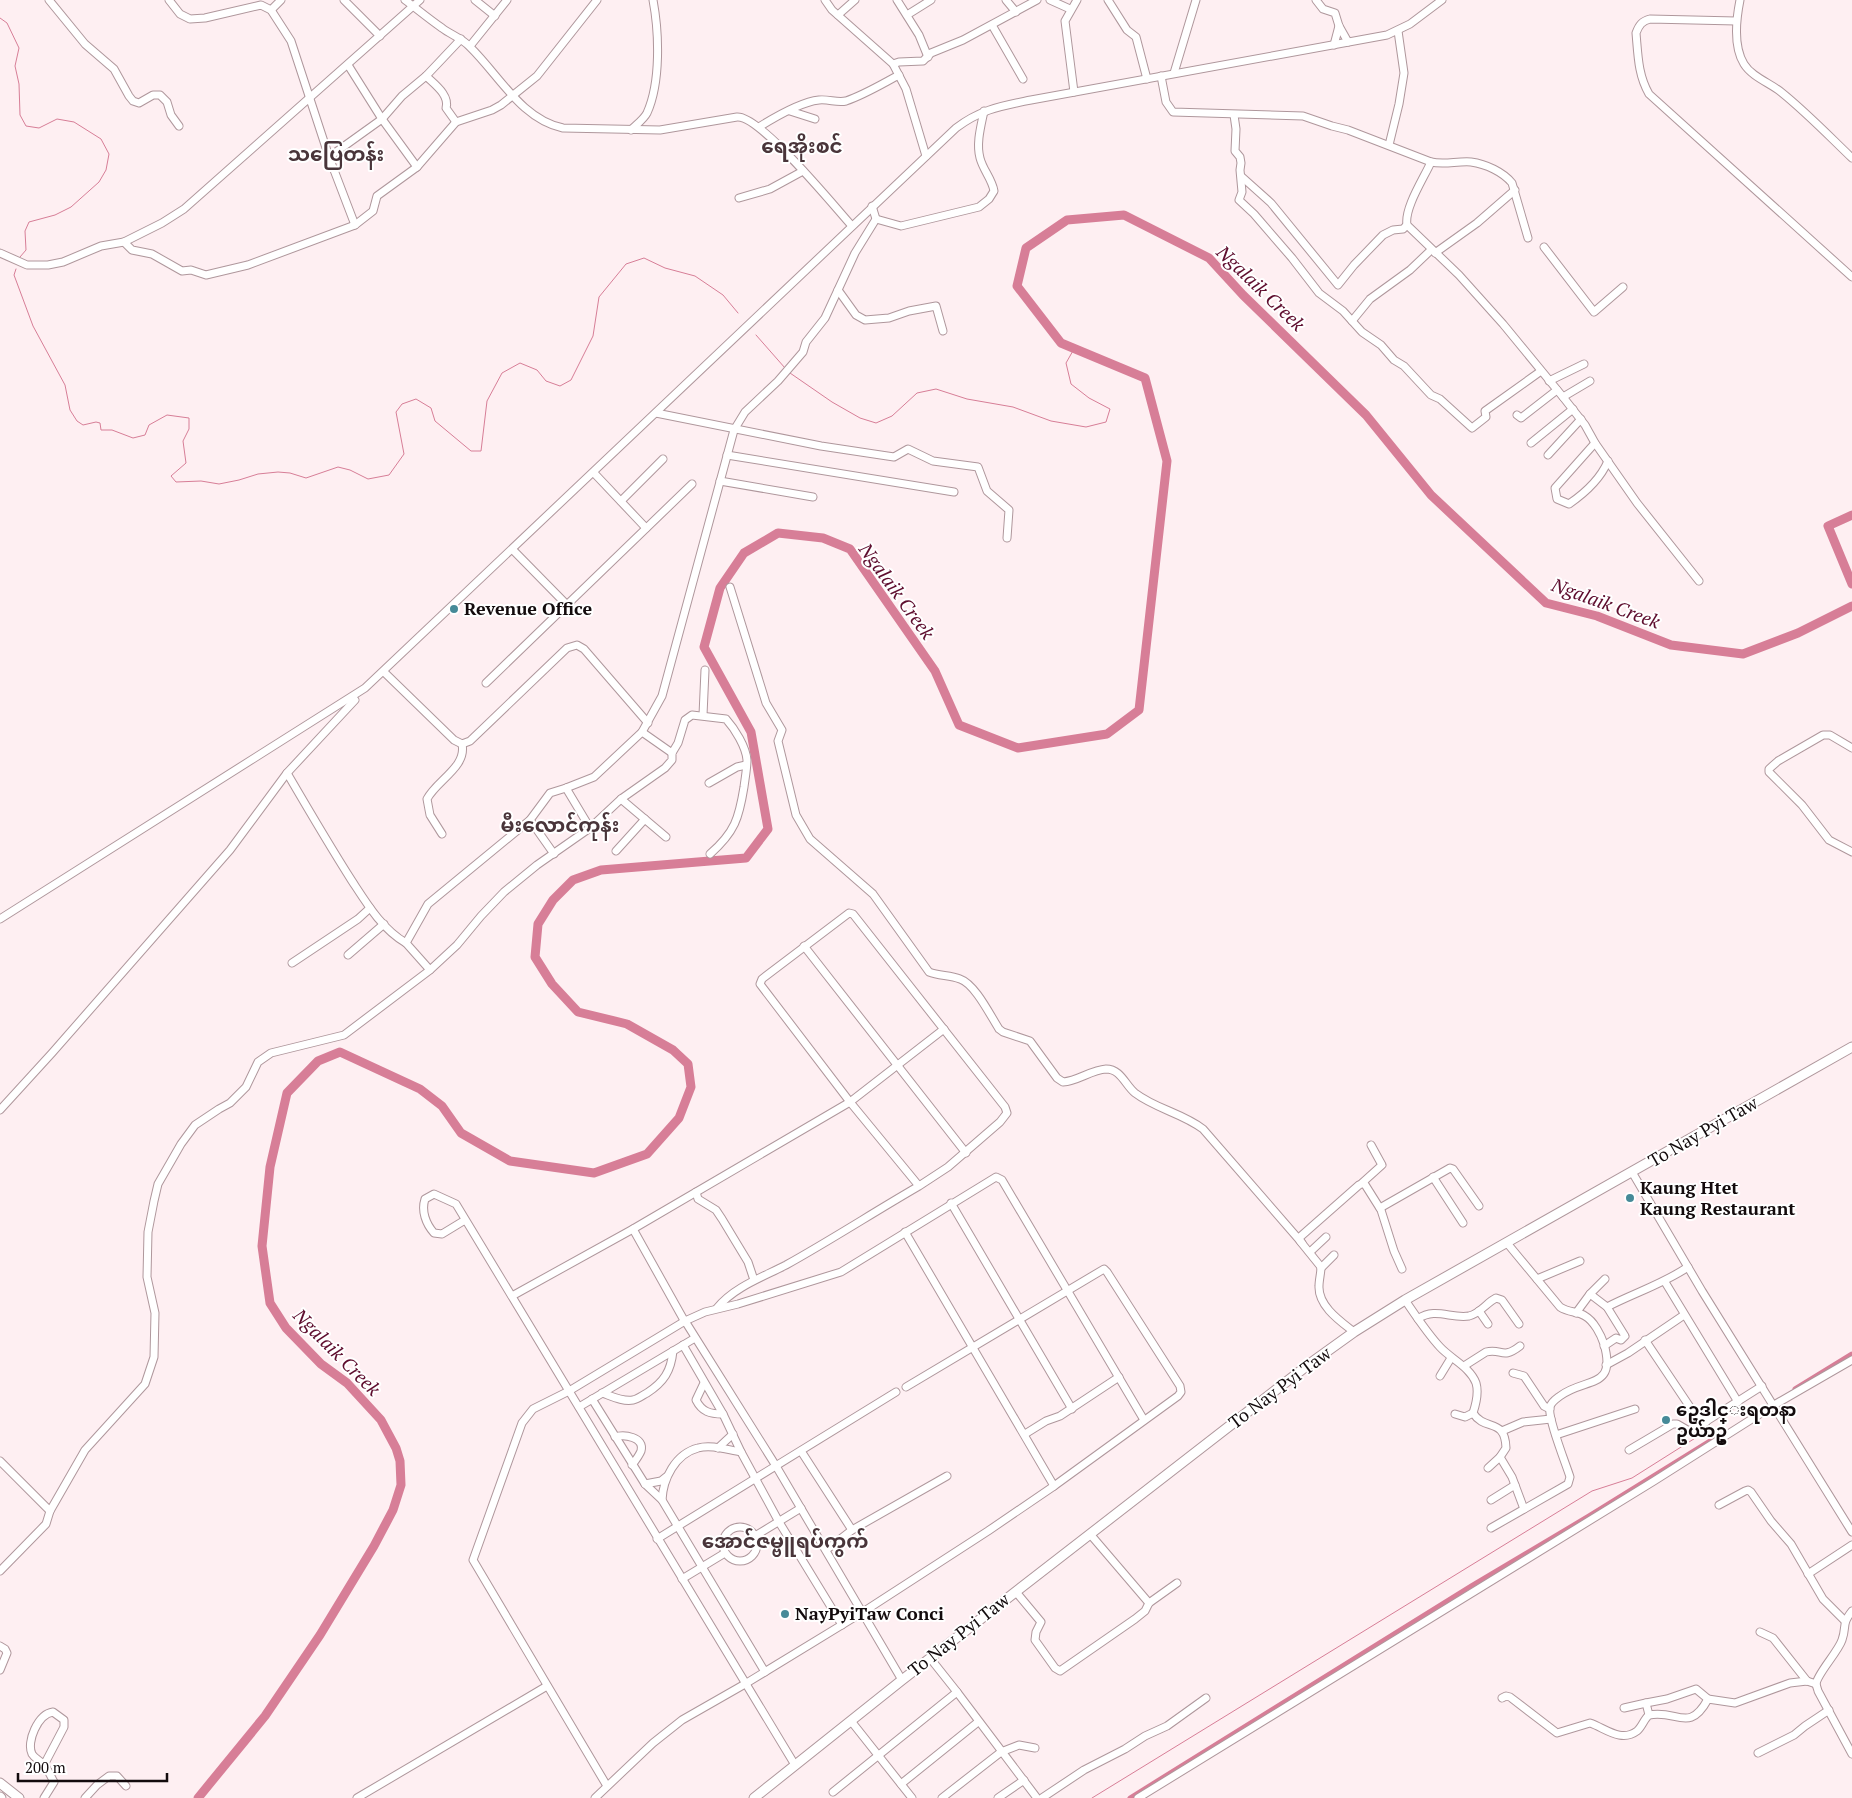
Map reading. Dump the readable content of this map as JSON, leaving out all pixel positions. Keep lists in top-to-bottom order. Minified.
{"streets":{"main road":["To Nay Pyi Taw"]},"districts":["ရေအိုးစင်","သပြေတန်း","မီးလောင်ကုန်း","အောင်ဇမ္ဗူရပ်ကွက်"],"water":["Ngalaik Creek"],"places":["Revenue Office","Kaung Htet Kaung Restaurant","ဥေဒါင္းရတနာ ဥယ်ာဥ္","NayPyiTaw Conci"],"scale_bar":"200 m"}
